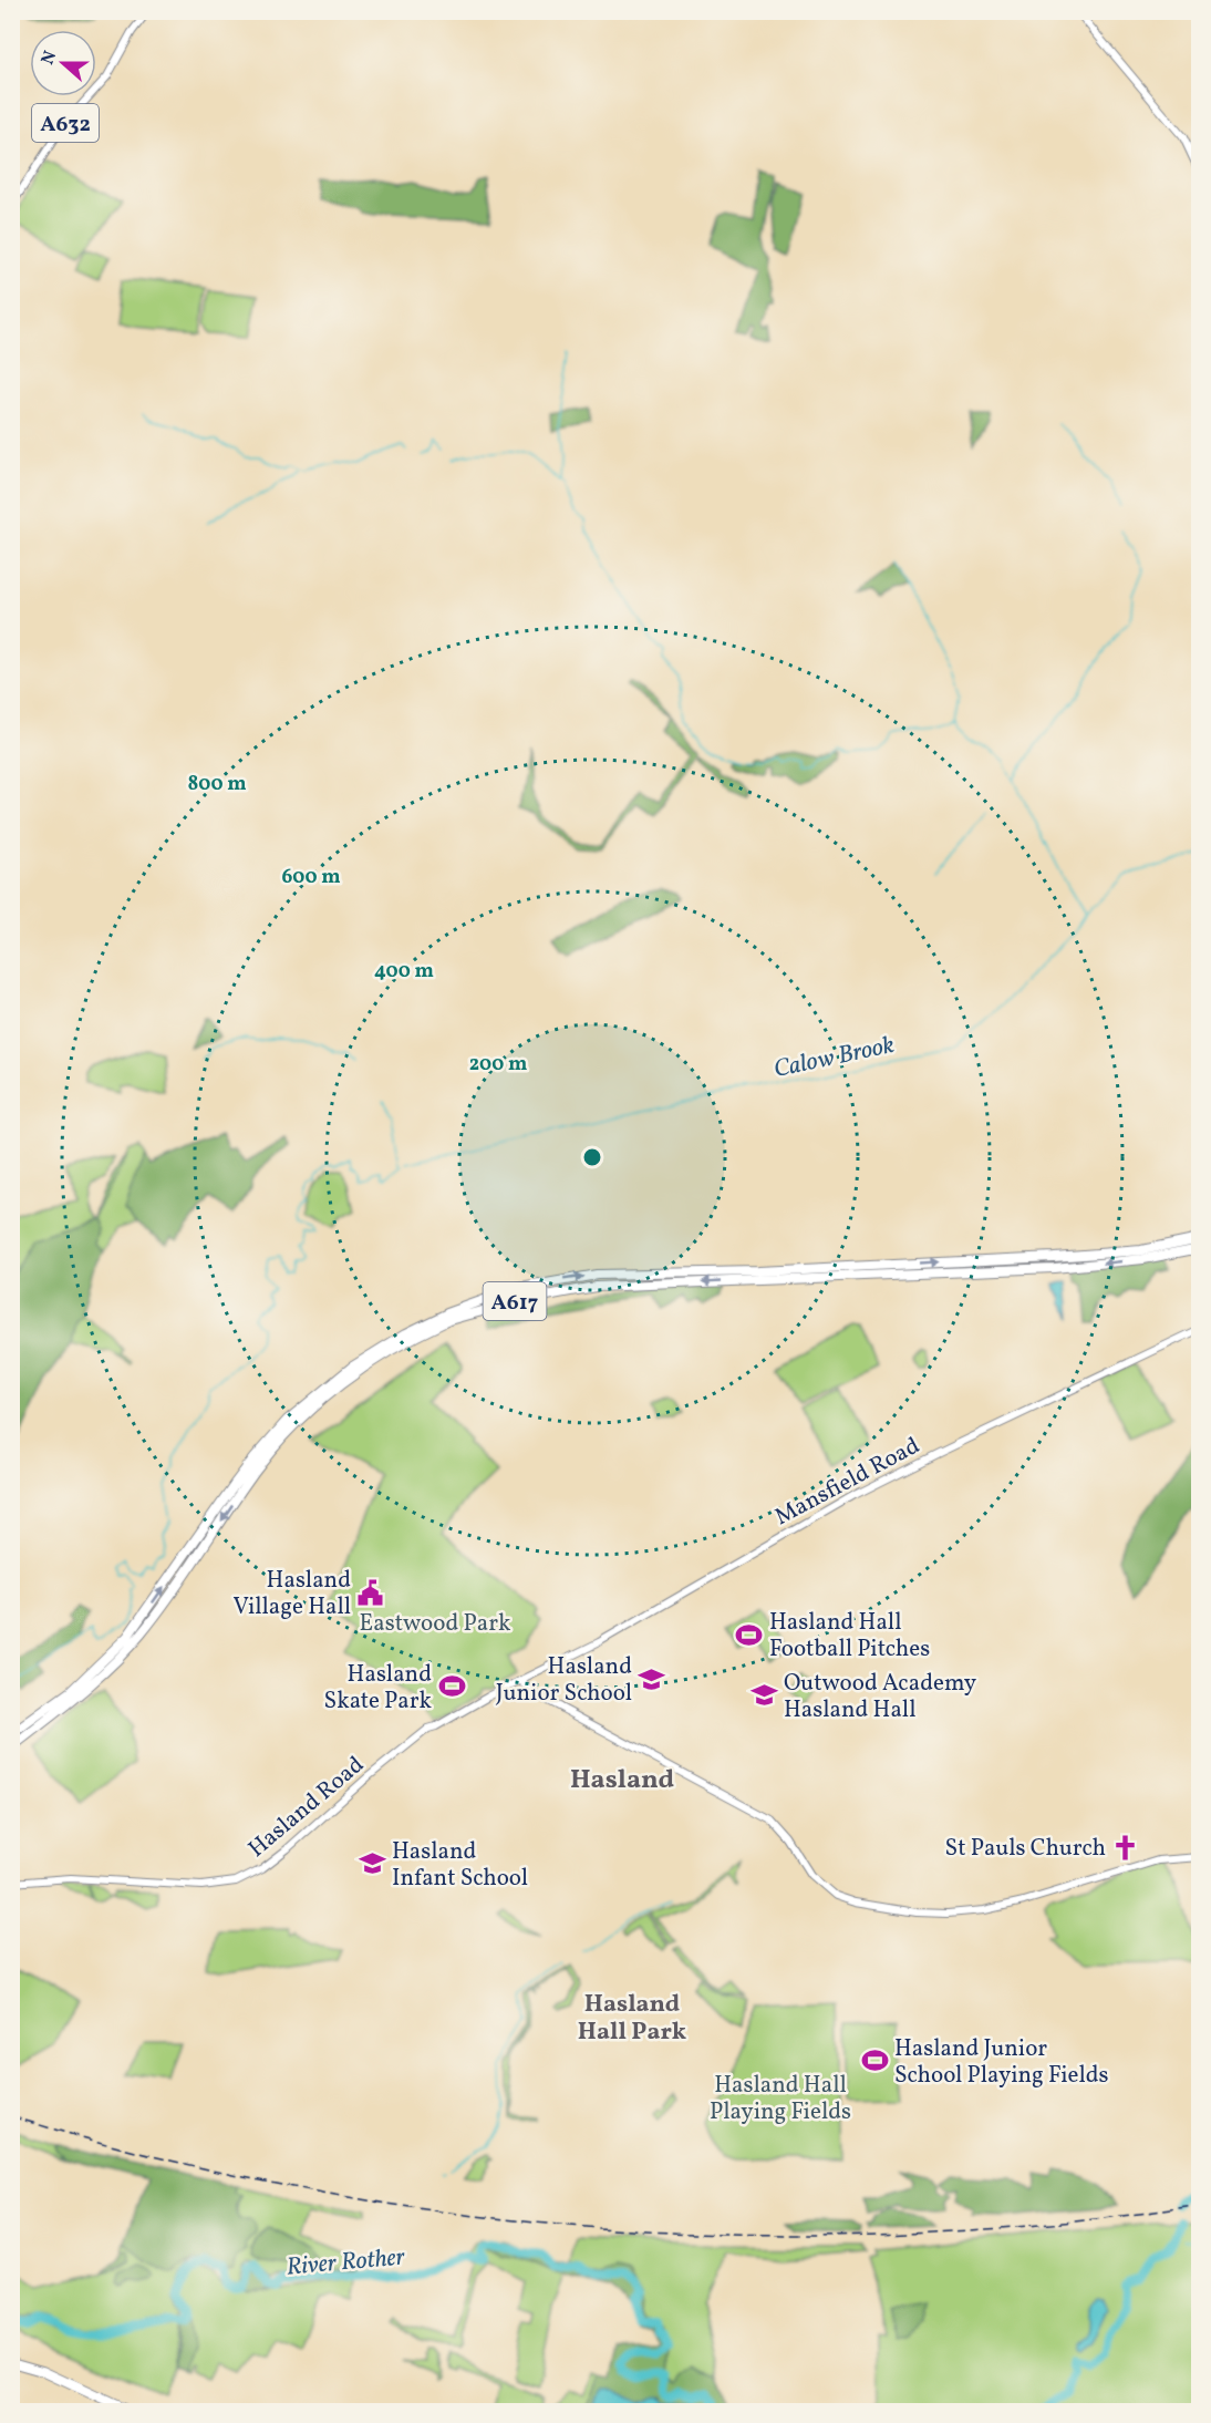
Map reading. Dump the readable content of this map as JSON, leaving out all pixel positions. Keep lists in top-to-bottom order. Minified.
{"streets":{"highway":["A617"],"main road":["A632","Mansfield Road","Hasland Road"]},"crossings":[["Mansfield Road","Hasland Road"]],"districts":["Hasland","Hasland Hall Park"],"water":["Calow Brook","River Rother"],"parks":["Eastwood Park","Hasland Hall Playing Fields"],"places":{"public building":["Hasland Village Hall"],"sports":["Hasland Hall Football Pitches","Hasland Skate Park","Hasland Junior School Playing Fields"],"school or university":["Hasland Junior School","Outwood Academy Hasland Hall","Hasland Infant School"],"church":["St Pauls Church"]},"north":"left","rings":["800 m","600 m","400 m","200 m"]}
